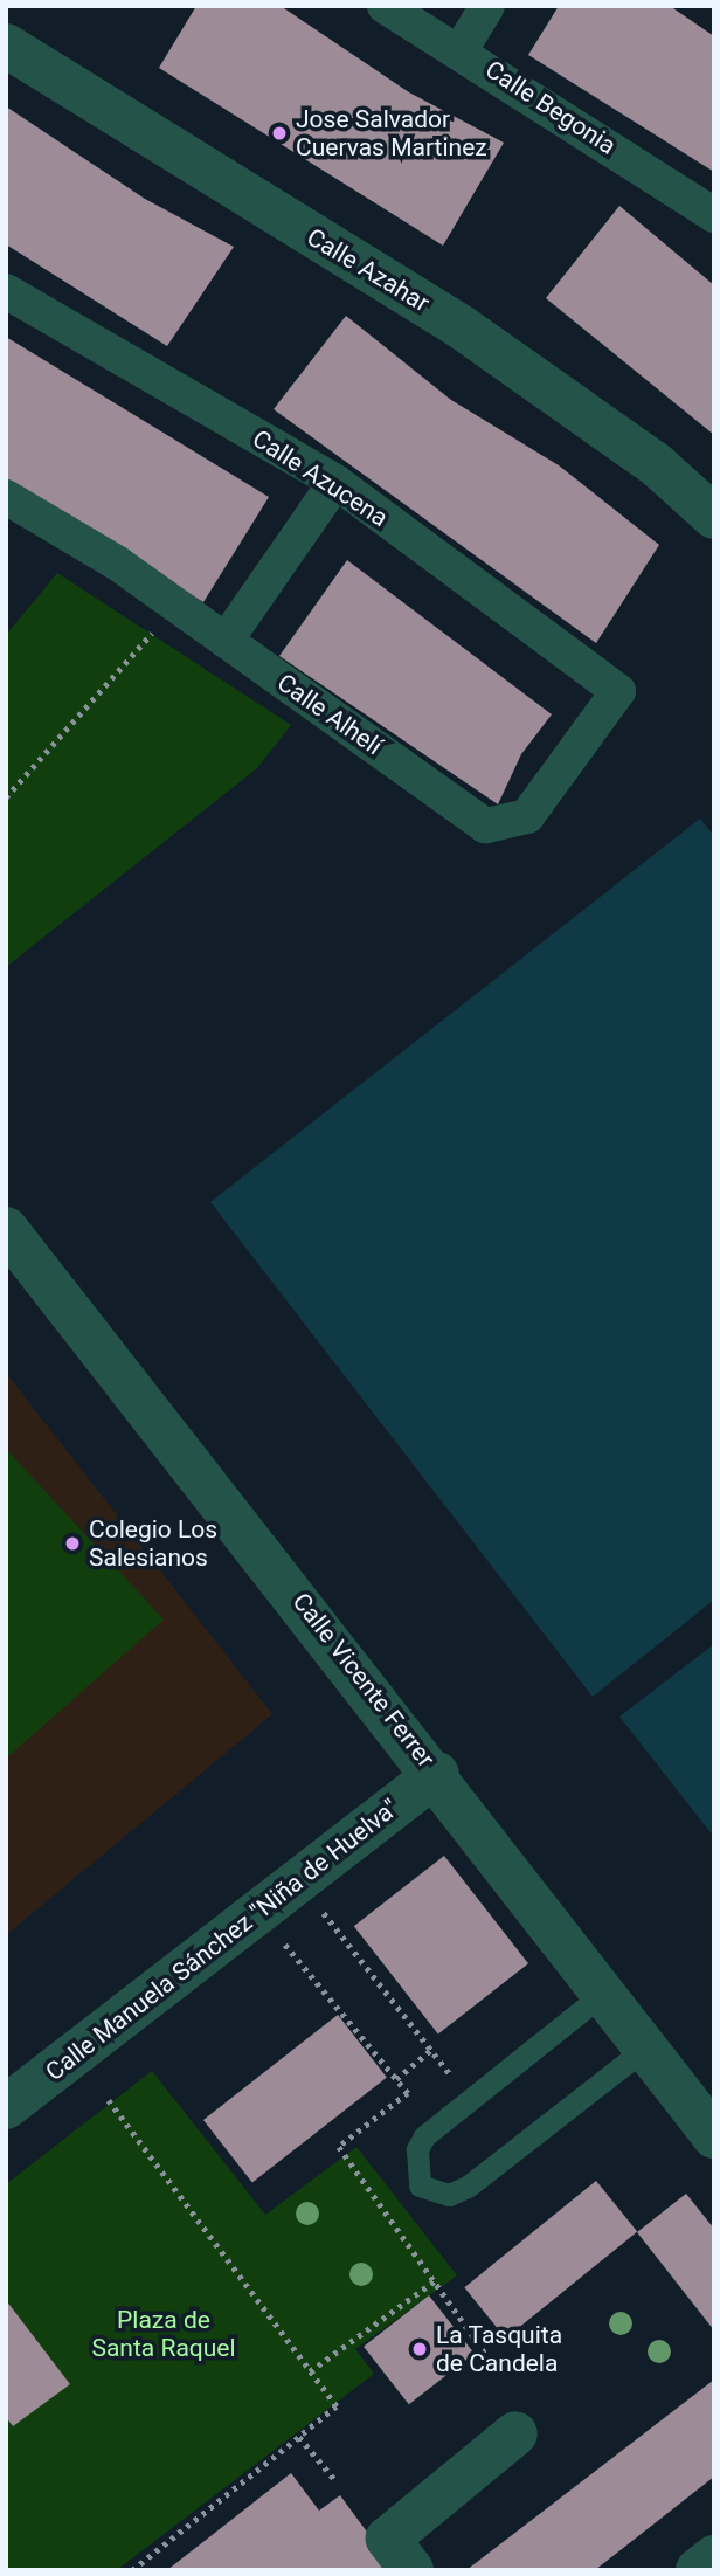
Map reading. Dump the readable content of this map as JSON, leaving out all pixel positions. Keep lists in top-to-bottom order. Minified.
{"streets":{"street":["Calle Begonia","Calle Azahar","Calle Azucena","Calle Alhelí","Calle Vicente Ferrer","Calle Manuela Sánchez \"Niña de Huelva\""]},"crossings":[["Calle Azucena","Calle Alhelí"],["Calle Vicente Ferrer","Calle Manuela Sánchez \"Niña de Huelva\""]],"parks":["Plaza de Santa Raquel"],"places":["Jose Salvador Cuervas Martinez","Colegio Los Salesianos","La Tasquita de Candela"]}
